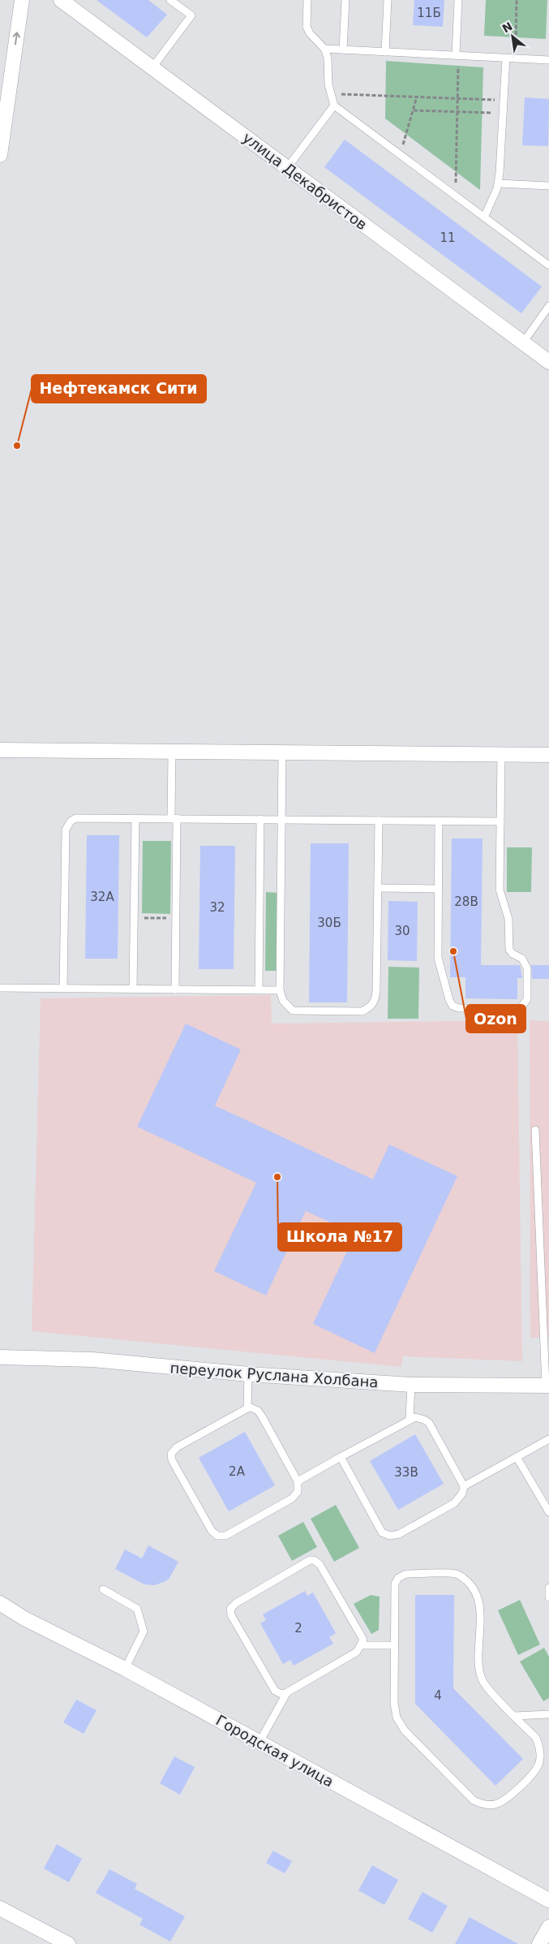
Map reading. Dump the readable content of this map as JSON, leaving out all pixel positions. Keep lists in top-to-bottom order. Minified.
{"streets":{"street":["улица Декабристов","переулок Руслана Холбана","Городская улица"]},"places":["Нефтекамск Сити","Ozon","Школа №17"],"house_numbers":["11Б","11","32А","28В","32","30Б","30","2А","33В","2","4"],"north":"top left"}
